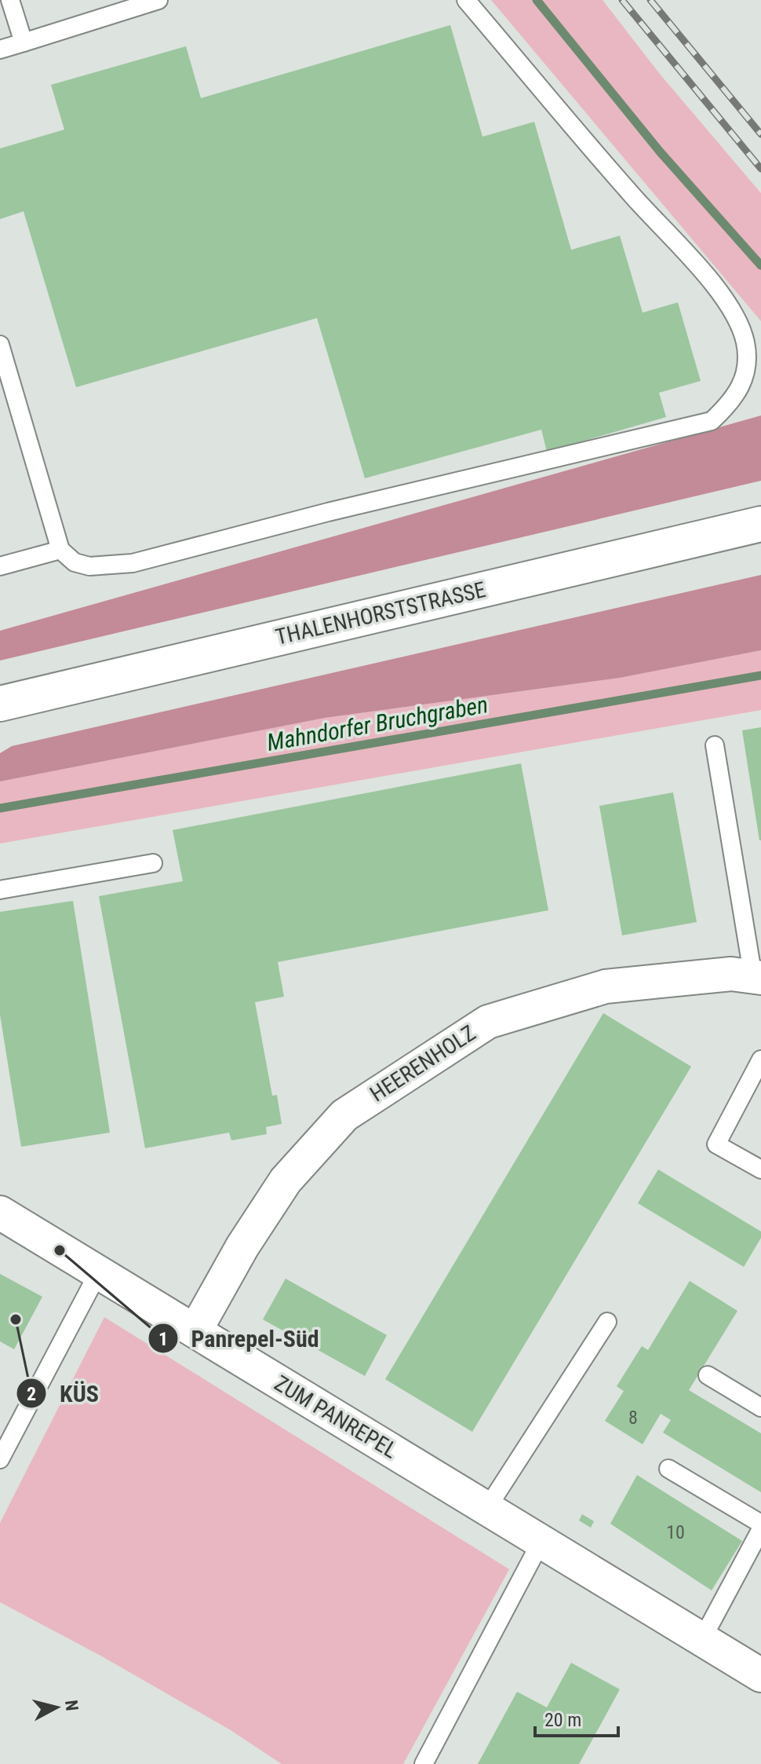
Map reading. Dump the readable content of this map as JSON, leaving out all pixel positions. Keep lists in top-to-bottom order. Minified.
{"streets":{"main road":["THALENHORSTSTRASSE"],"street":["HEERENHOLZ","ZUM PANREPEL"]},"crossings":[["HEERENHOLZ","ZUM PANREPEL"]],"water":["Mahndorfer Bruchgraben"],"places":["Panrepel-Süd","KÜS"],"house_numbers":["8","10"],"scale_bar":"20 m","north":"right"}
